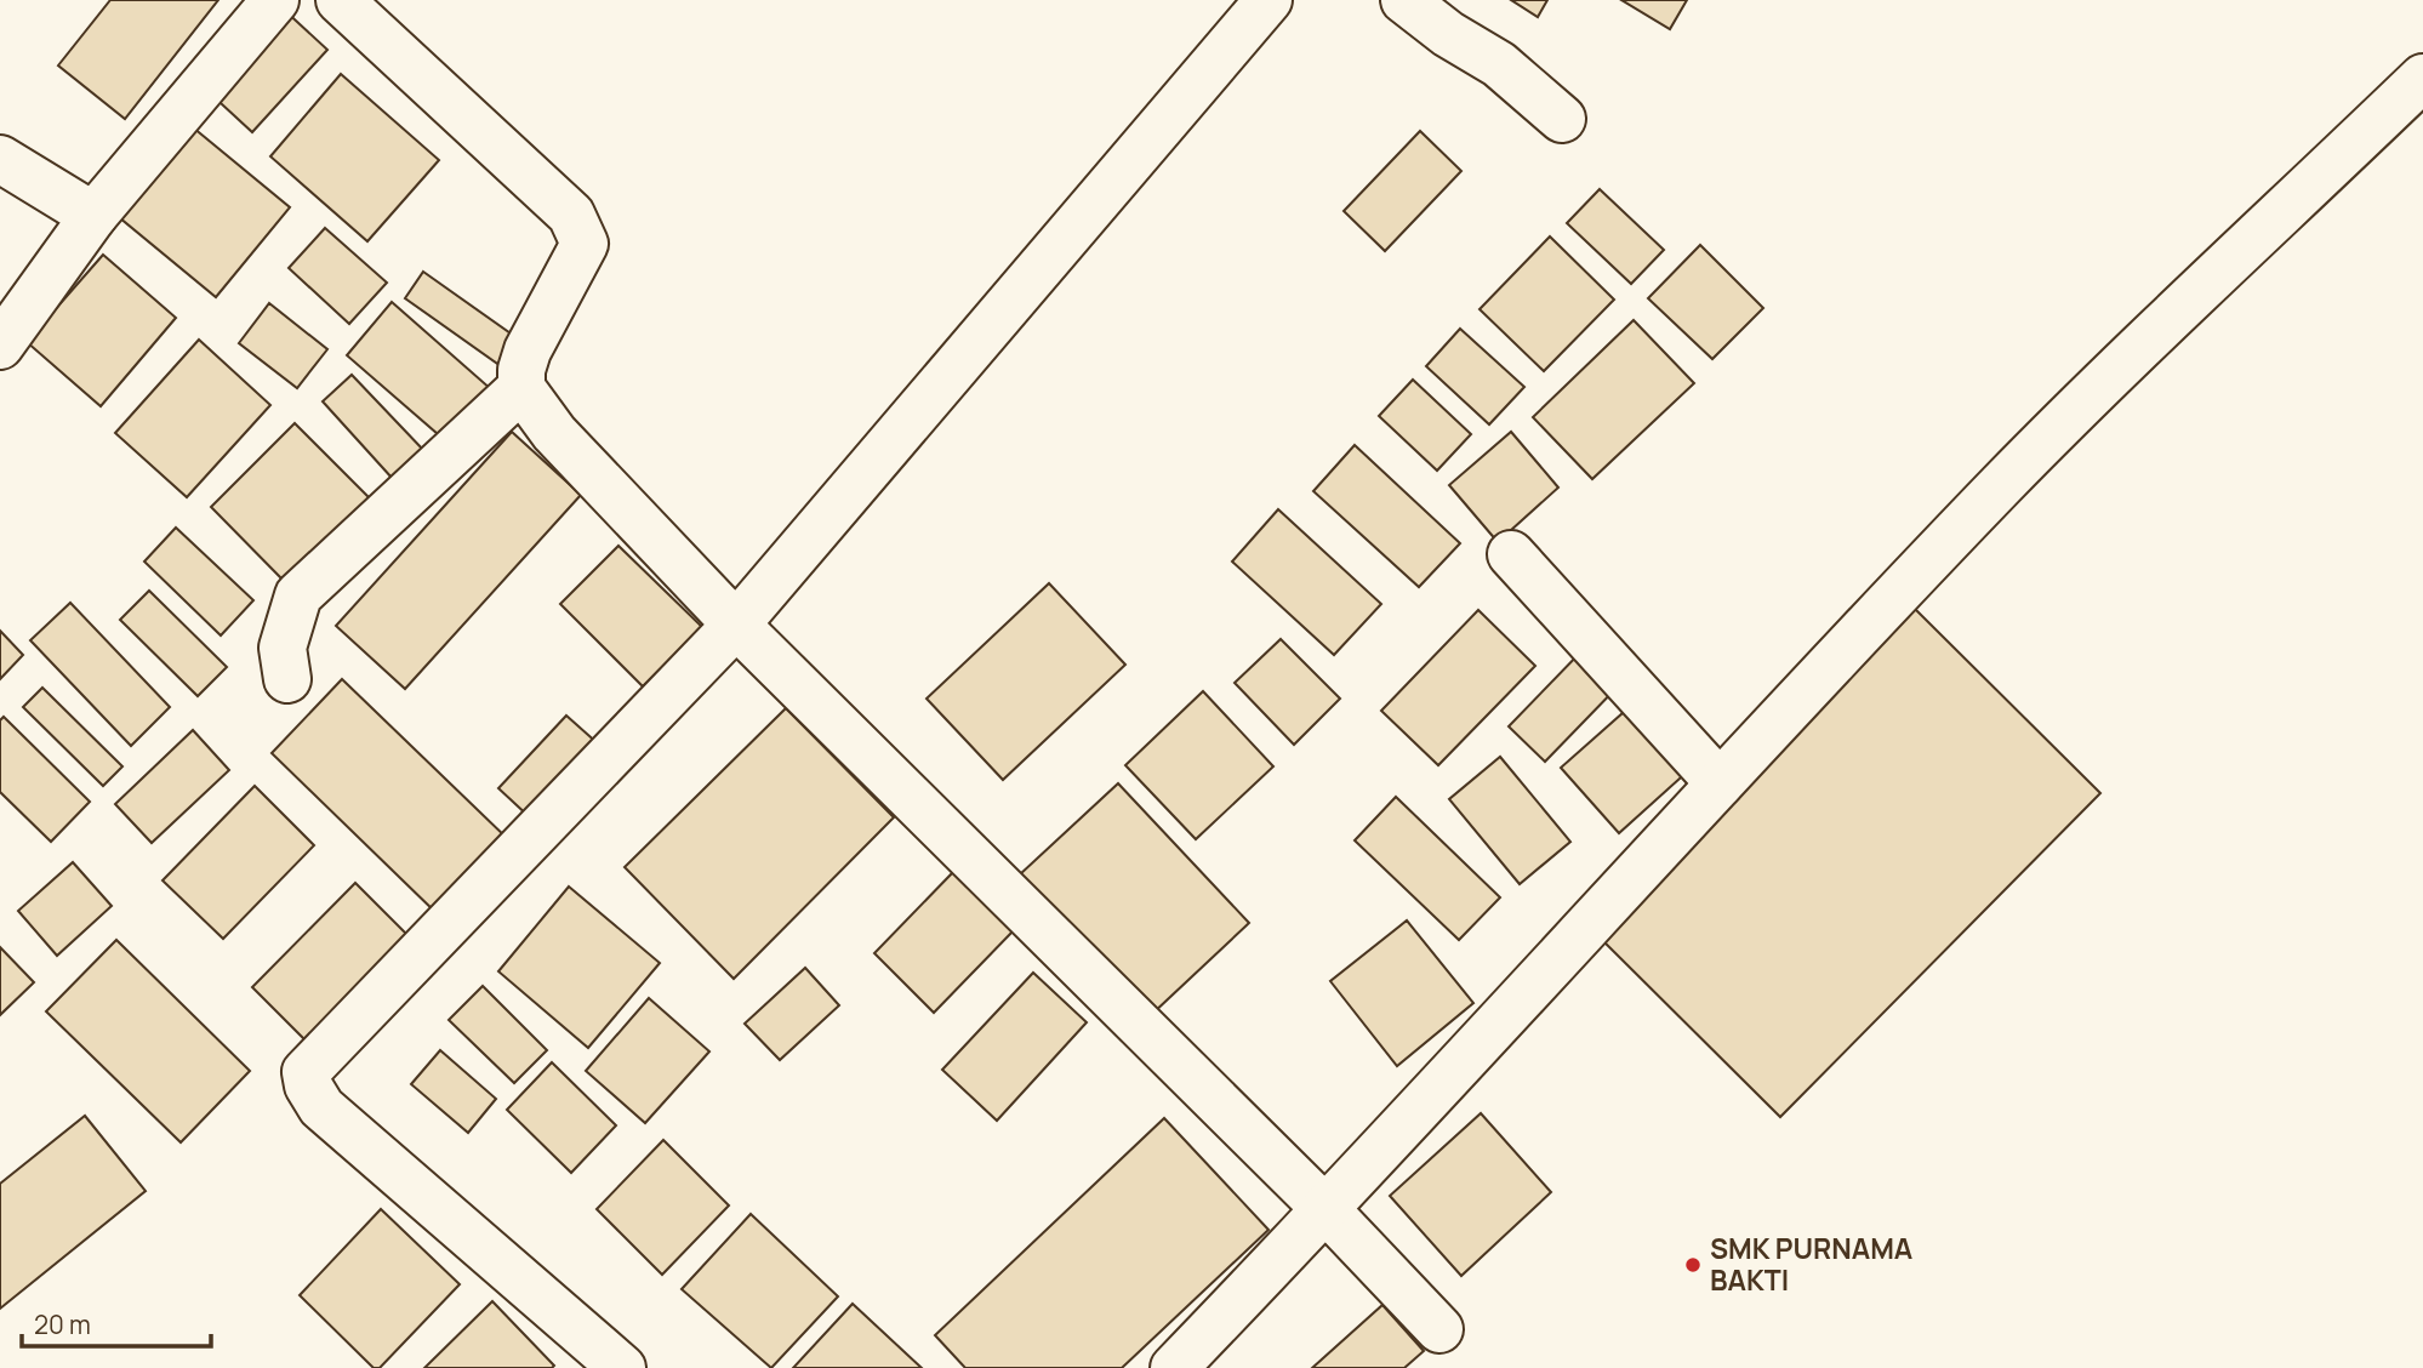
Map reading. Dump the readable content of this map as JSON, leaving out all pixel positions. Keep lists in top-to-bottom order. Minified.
{"places":["SMK PURNAMA BAKTI"],"scale_bar":"20 m"}
